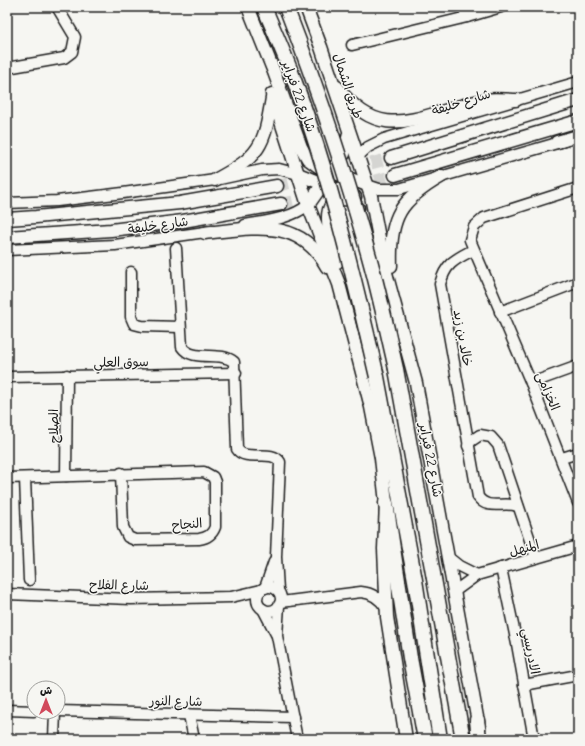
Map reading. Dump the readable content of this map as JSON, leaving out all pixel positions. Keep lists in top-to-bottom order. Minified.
{"streets":{"highway":["شارع 22 فبراير"],"main road":["طريق الشمال","شارع خليفة"],"street":["خالد بن زيد","سوق العلي","الخزامى","الصلاح","النجاح","المنهل","شارع الفلاح","الادريسي","شارع النور"]},"crossings":[["طريق الشمال","شارع 22 فبراير"],["طريق الشمال","شارع خليفة"],["شارع 22 فبراير","شارع خليفة"],["شارع 22 فبراير","المنهل"],["خالد بن زيد","الخزامى"],["سوق العلي","الصلاح"],["الصلاح","النجاح"],["المنهل","الادريسي"]],"north":"top"}
